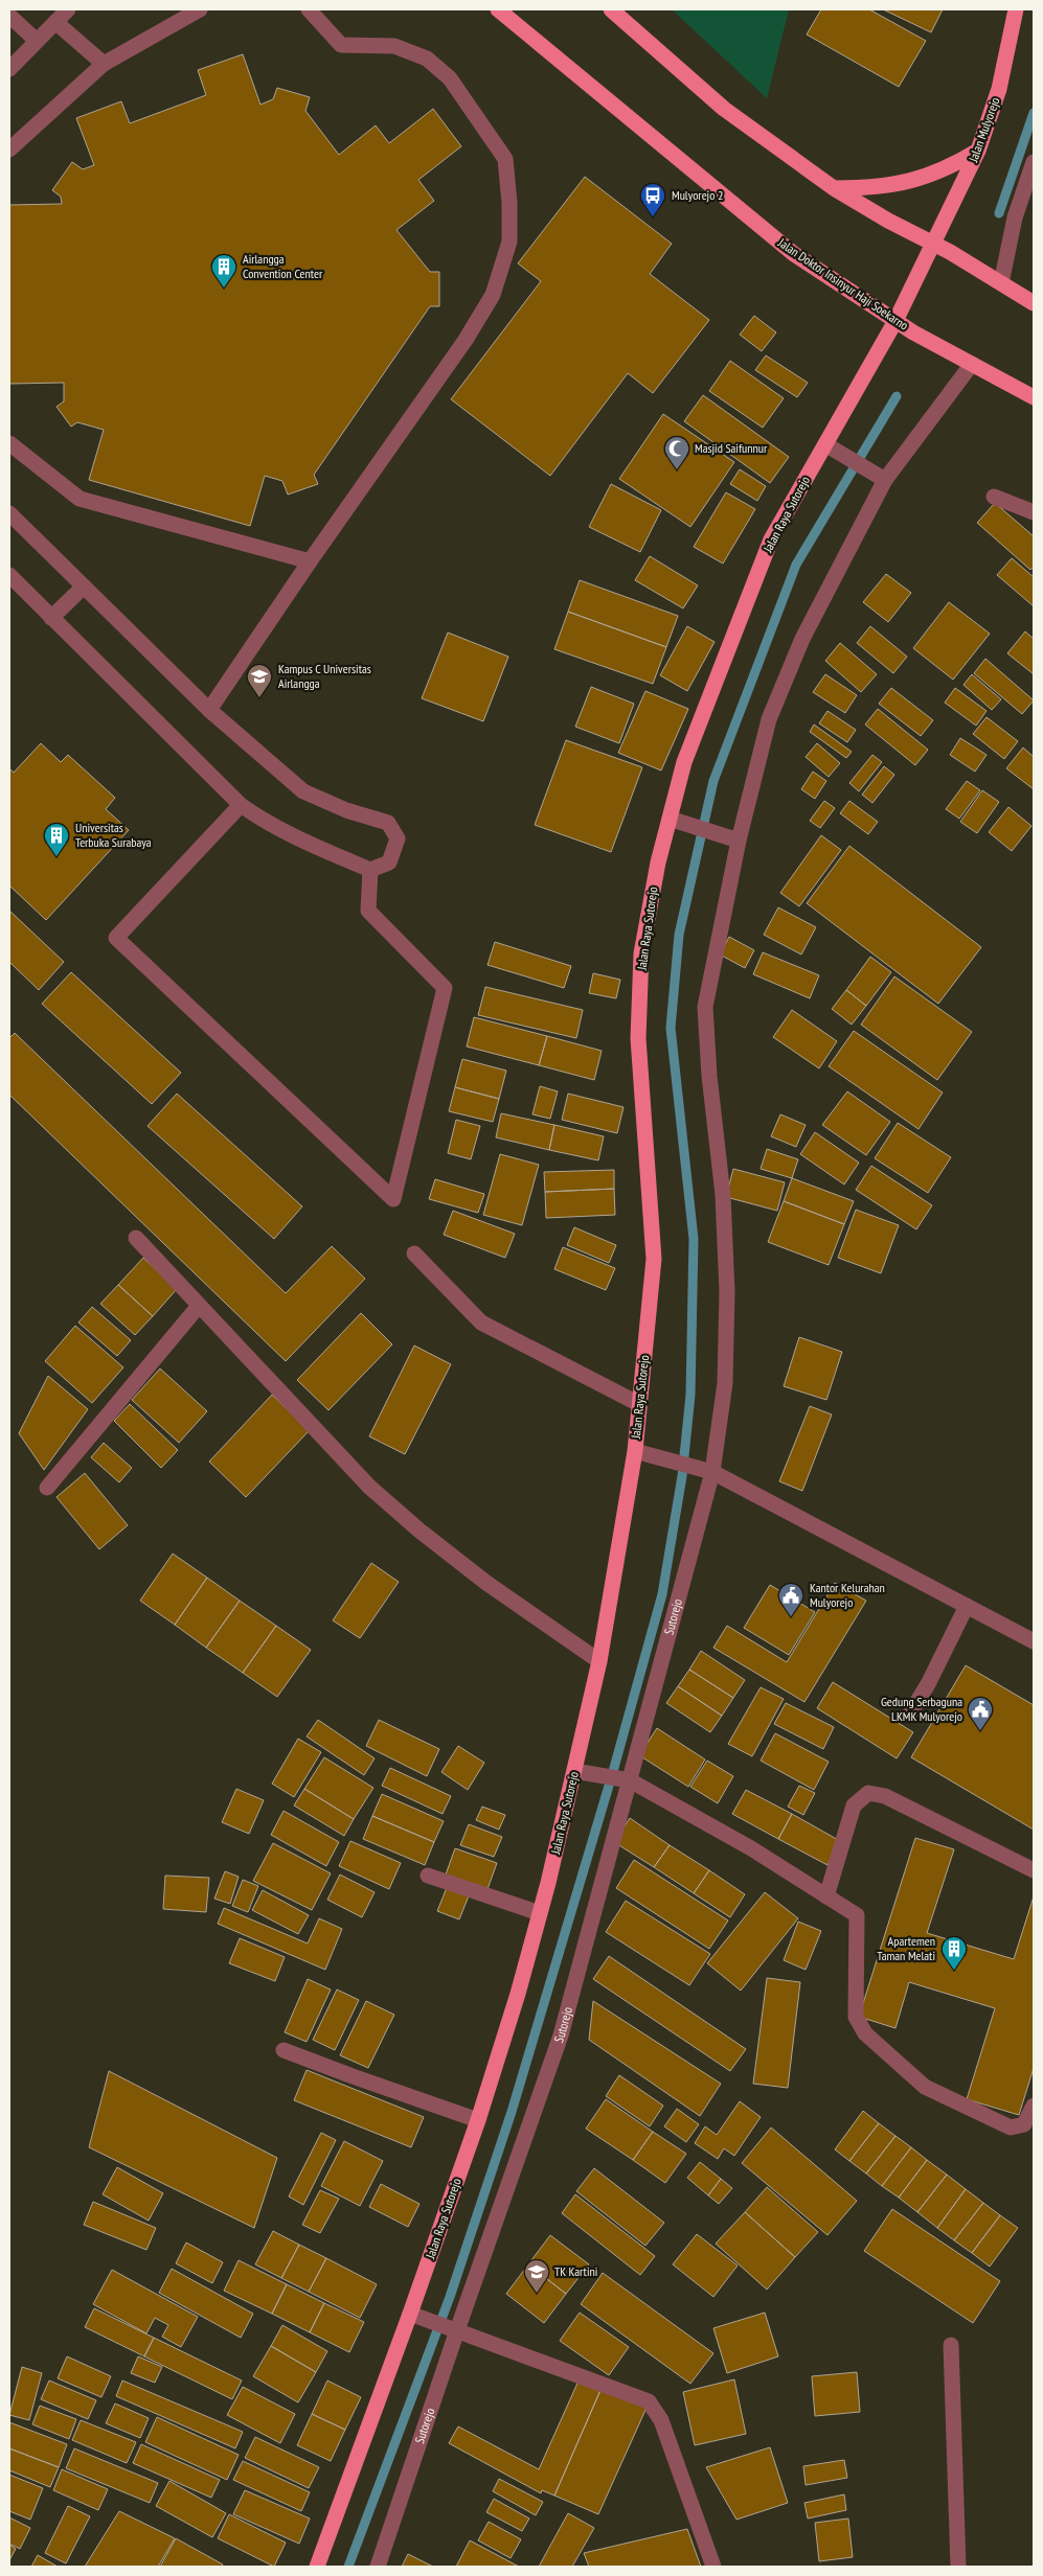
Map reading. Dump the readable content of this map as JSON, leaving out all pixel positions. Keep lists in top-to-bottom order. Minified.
{"streets":{"main road":["Jalan Mulyorejo","Jalan Doktor Insinyur Haji Soekarno","Jalan Raya Sutorejo"],"street":["Sutorejo"]},"crossings":[["Jalan Mulyorejo","Jalan Raya Sutorejo"],["Jalan Doktor Insinyur Haji Soekarno","Jalan Raya Sutorejo"],["Jalan Doktor Insinyur Haji Soekarno","Sutorejo"]],"places":{"bus stop":["Mulyorejo 2"],"building":["Airlangga Convention Center","Universitas Terbuka Surabaya","Apartemen Taman Melati"],"mosque":["Masjid Saifunnur"],"school or university":["Kampus C Universitas Airlangga","TK Kartini"],"public building":["Kantor Kelurahan Mulyorejo","Gedung Serbaguna LKMK Mulyorejo"]}}
